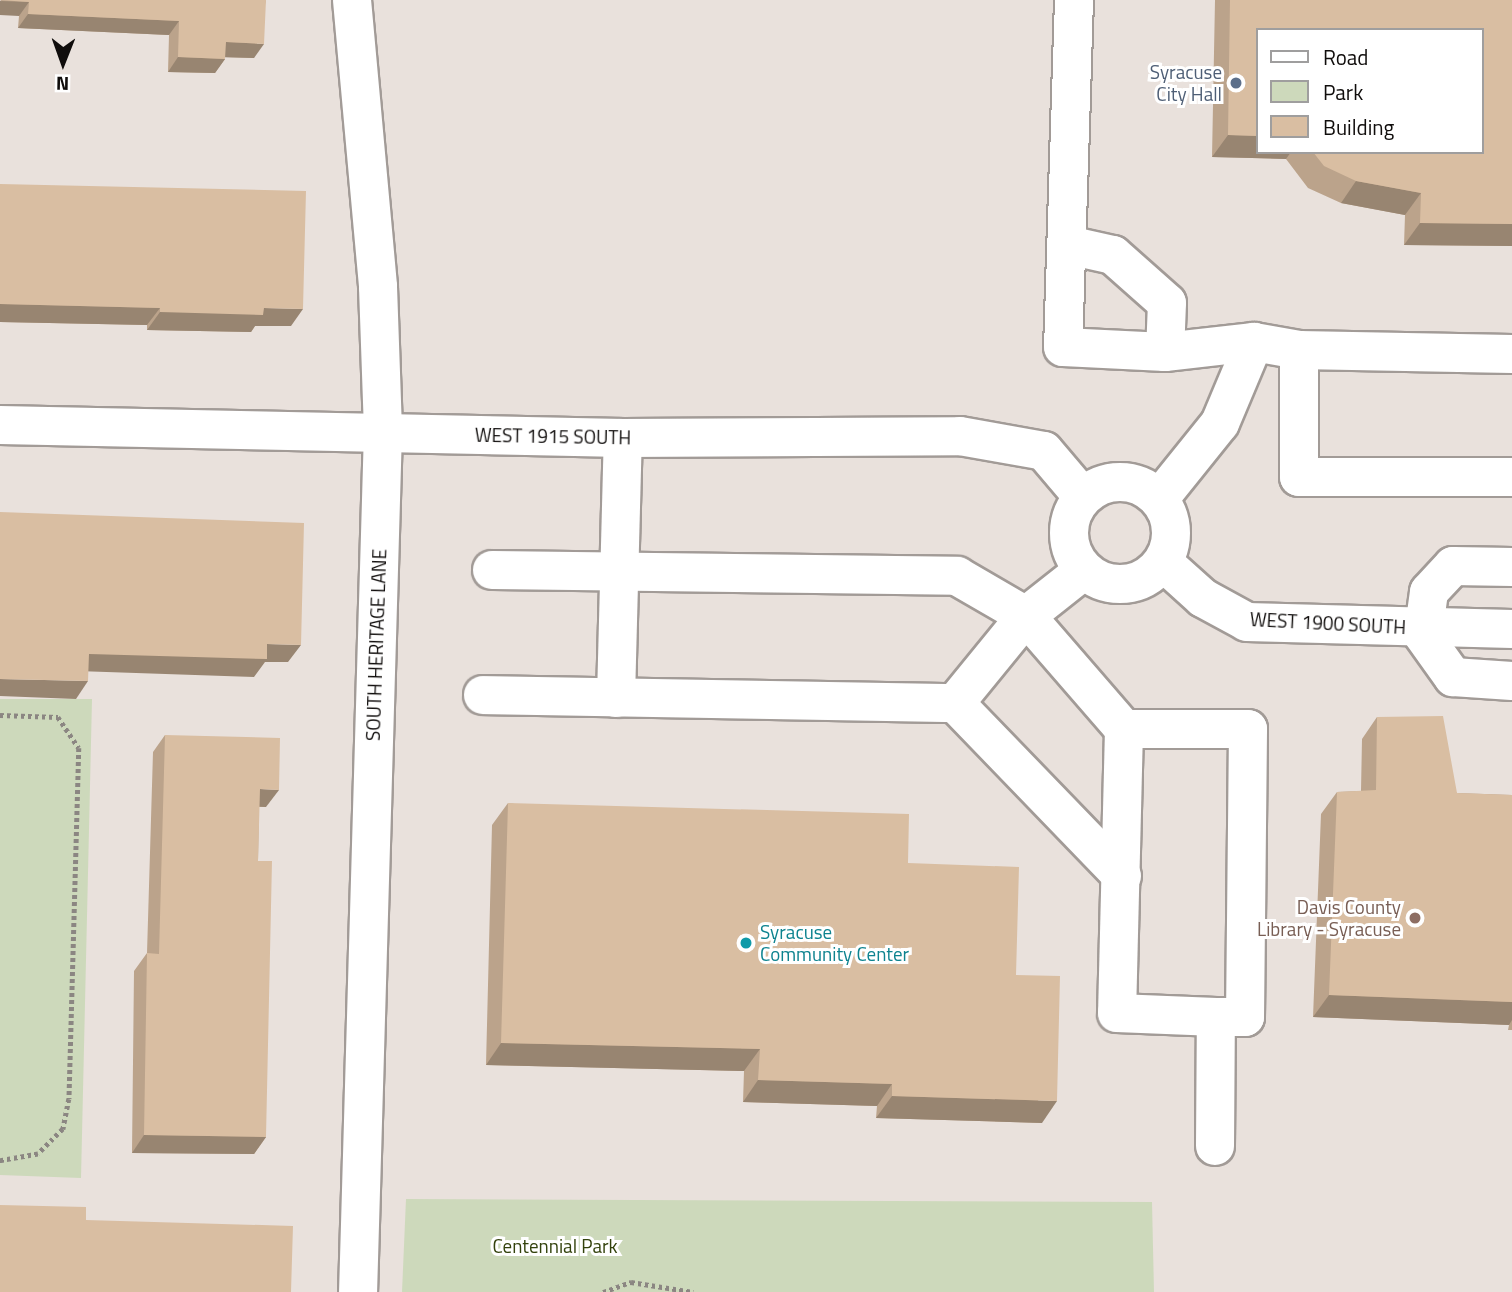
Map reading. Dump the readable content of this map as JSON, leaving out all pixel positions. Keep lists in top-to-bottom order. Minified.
{"streets":{"street":["WEST 1915 SOUTH","WEST 1900 SOUTH","SOUTH HERITAGE LANE"]},"crossings":[["WEST 1915 SOUTH","WEST 1900 SOUTH"],["WEST 1915 SOUTH","SOUTH HERITAGE LANE"]],"parks":["Centennial Park"],"places":["Syracuse City Hall","Davis County Library - Syracuse","Syracuse Community Center"],"legend":["Road","Park","Building"],"north":"bottom"}
